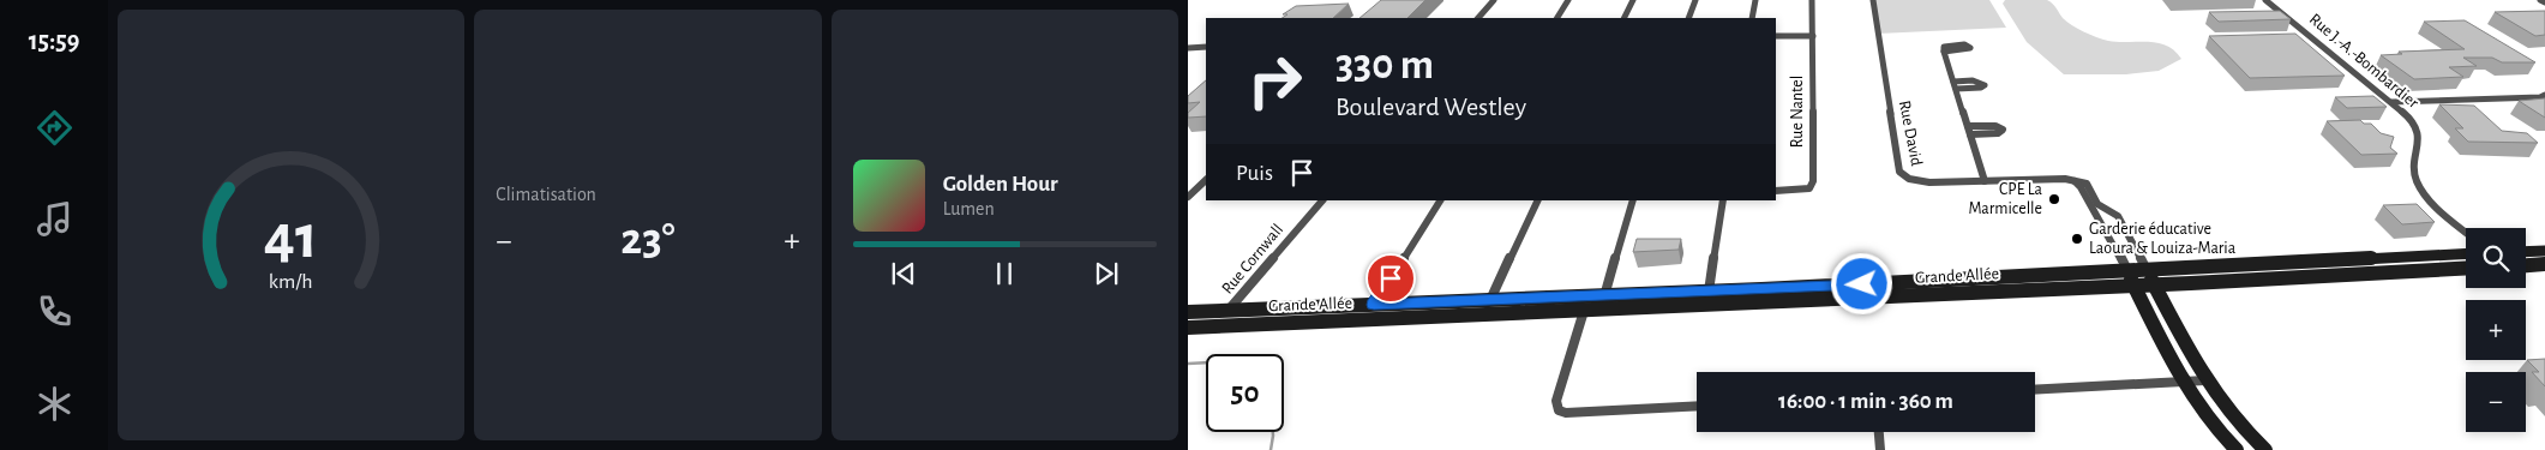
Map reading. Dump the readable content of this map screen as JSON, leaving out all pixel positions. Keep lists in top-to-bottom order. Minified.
{"streets":{"main road":["Grande Allée"],"street":["Rue J.-A.-Bombardier","Rue Nantel","Rue David","Rue Cornwall"]},"crossings":[["Rue Cornwall","Grande Allée"]],"places":["CPE La Marmicelle","Garderie éducative Laoura & Louiza-Maria"],"page":{"tabs":"15:59","tile":"Climatisation","turn":["330 m","Boulevard Westley"],"then":"Puis","song":["Golden Hour","Lumen"],"heat":["−","23°","+"],"map_buttons":["+","−"],"limit":"50","trip":"16:00 · 1 min · 360 m","gauge":["41","km/h"]}}
